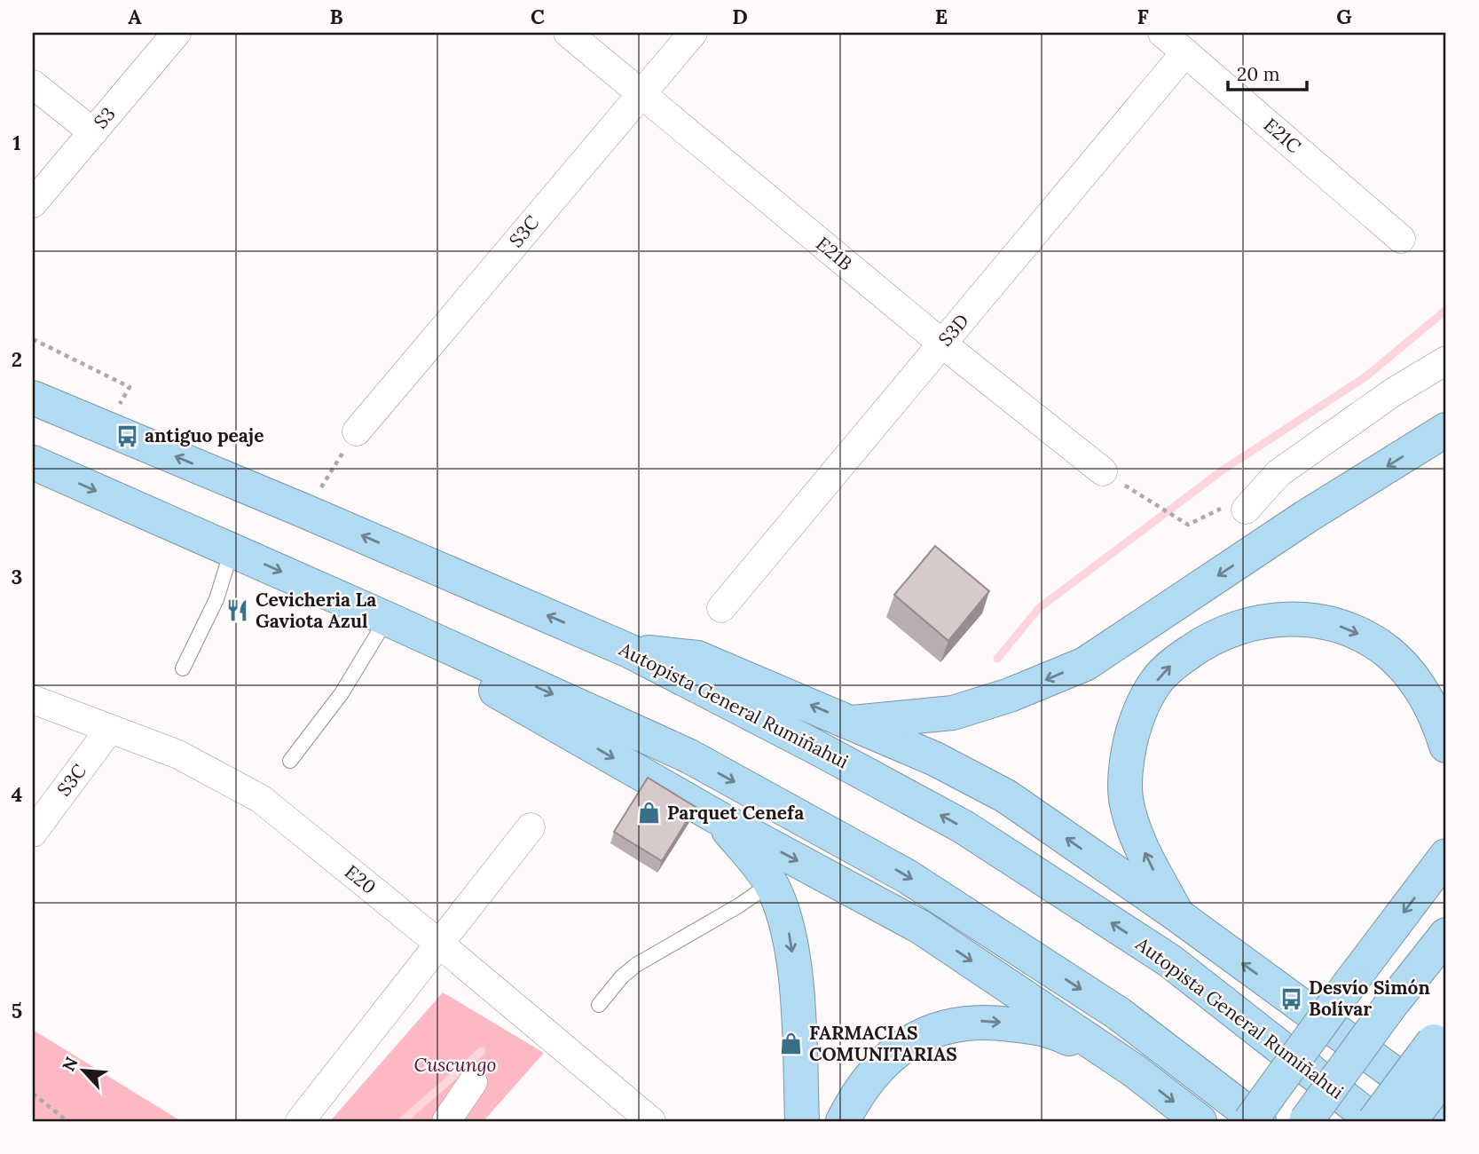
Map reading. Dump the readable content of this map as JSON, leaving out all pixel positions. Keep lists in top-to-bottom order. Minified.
{"streets":{"highway":["Autopista General Rumiñahui"],"street":["S3","E21C","S3C","E21B","S3D","E20"]},"crossings":[["E21C","S3D"],["S3C","E21B"],["S3C","E20"],["E21B","S3D"]],"parks":["Cuscungo"],"places":{"bus stop":["antiguo peaje","Desvío Simón Bolívar"],"restaurant":["Cevicheria La Gaviota Azul"],"shop":["Parquet Cenefa","FARMACIAS COMUNITARIAS"]},"scale_bar":"20 m","north":"top left","grid":{"columns":["A","B","C","D","E","F","G"],"rows":["1","2","3","4","5"]}}
